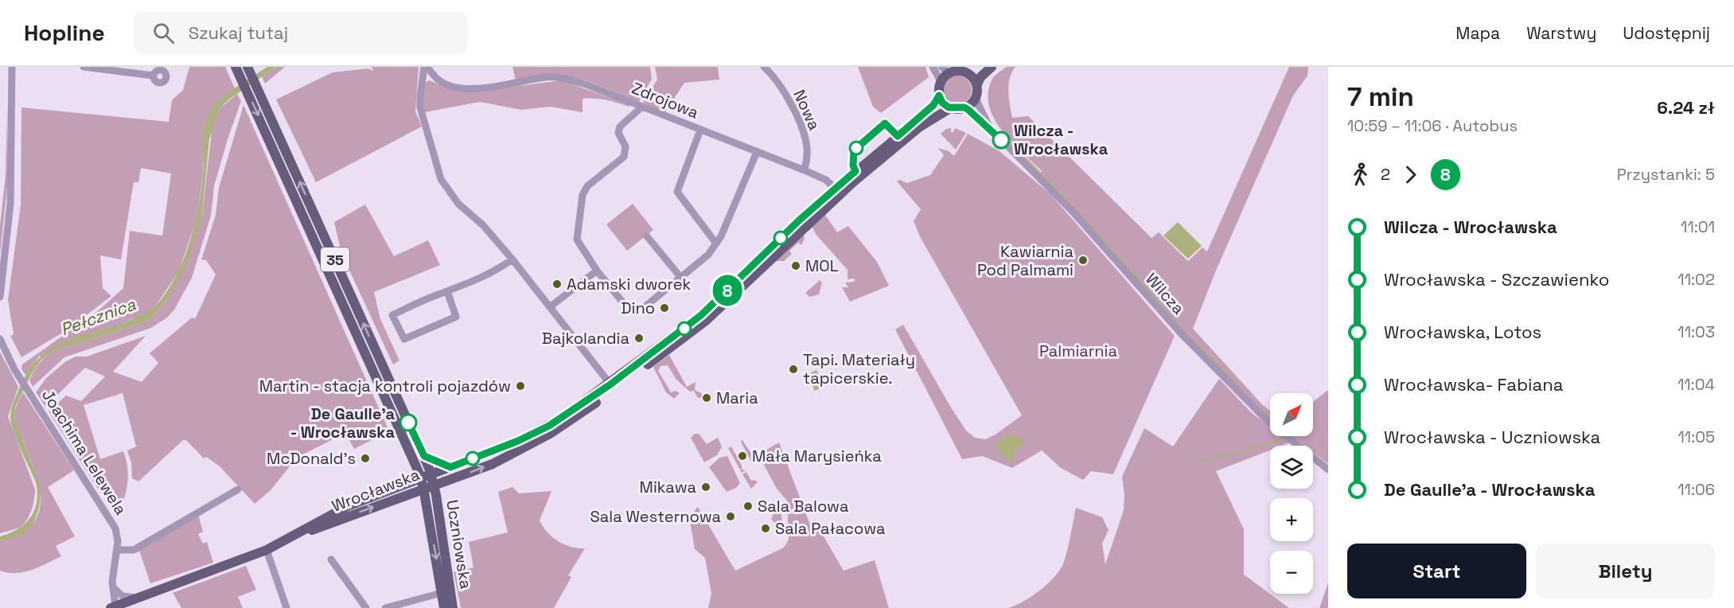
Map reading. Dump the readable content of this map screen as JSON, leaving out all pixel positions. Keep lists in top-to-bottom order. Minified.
{"streets":{"main road":["35","Wrocławska","Uczniowska"],"street":["Zdrojowa","Nowa","Wilcza","Joachima Lelewela"]},"crossings":[["Zdrojowa","Nowa"],["Zdrojowa","Wrocławska"],["35","Wrocławska"],["35","Uczniowska"],["Wilcza","Wrocławska"],["Joachima Lelewela","Wrocławska"],["Wrocławska","Uczniowska"]],"water":["Pełcznica"],"parks":["Palmiarnia"],"places":["Wilcza - Wrocławska","Kawiarnia Pod Palmami","MOL","Adamski dworek","Dino","Bajkolandia","Tapi. Materiały tapicerskie.","Martin - stacja kontroli pojazdów","Maria","De Gaulle'a - Wrocławska","Mała Marysieńka","McDonald's","Mikawa","Sala Balowa","Sala Westernowa","Sala Pałacowa"],"lines":["bus line 8"],"north":"top right","page":{"header":"Hopline","search":"Szukaj tutaj","nav":["Mapa","Warstwy","Udostępnij"],"on_map":"8","heading":["7 min","10:59 – 11:06 · Autobus","6.24 zł"],"legs":["2","8","Przystanki: 5"],"list":[{"name":"Wilcza - Wrocławska","value":"11:01"},{"name":"Wrocławska - Szczawienko","value":"11:02"},{"name":"Wrocławska, Lotos","value":"11:03"},{"name":"Wrocławska- Fabiana","value":"11:04"},{"name":"Wrocławska - Uczniowska","value":"11:05"},{"name":"De Gaulle'a - Wrocławska","value":"11:06"}],"map_buttons":["+","−"],"buttons":["Start","Bilety"]}}
